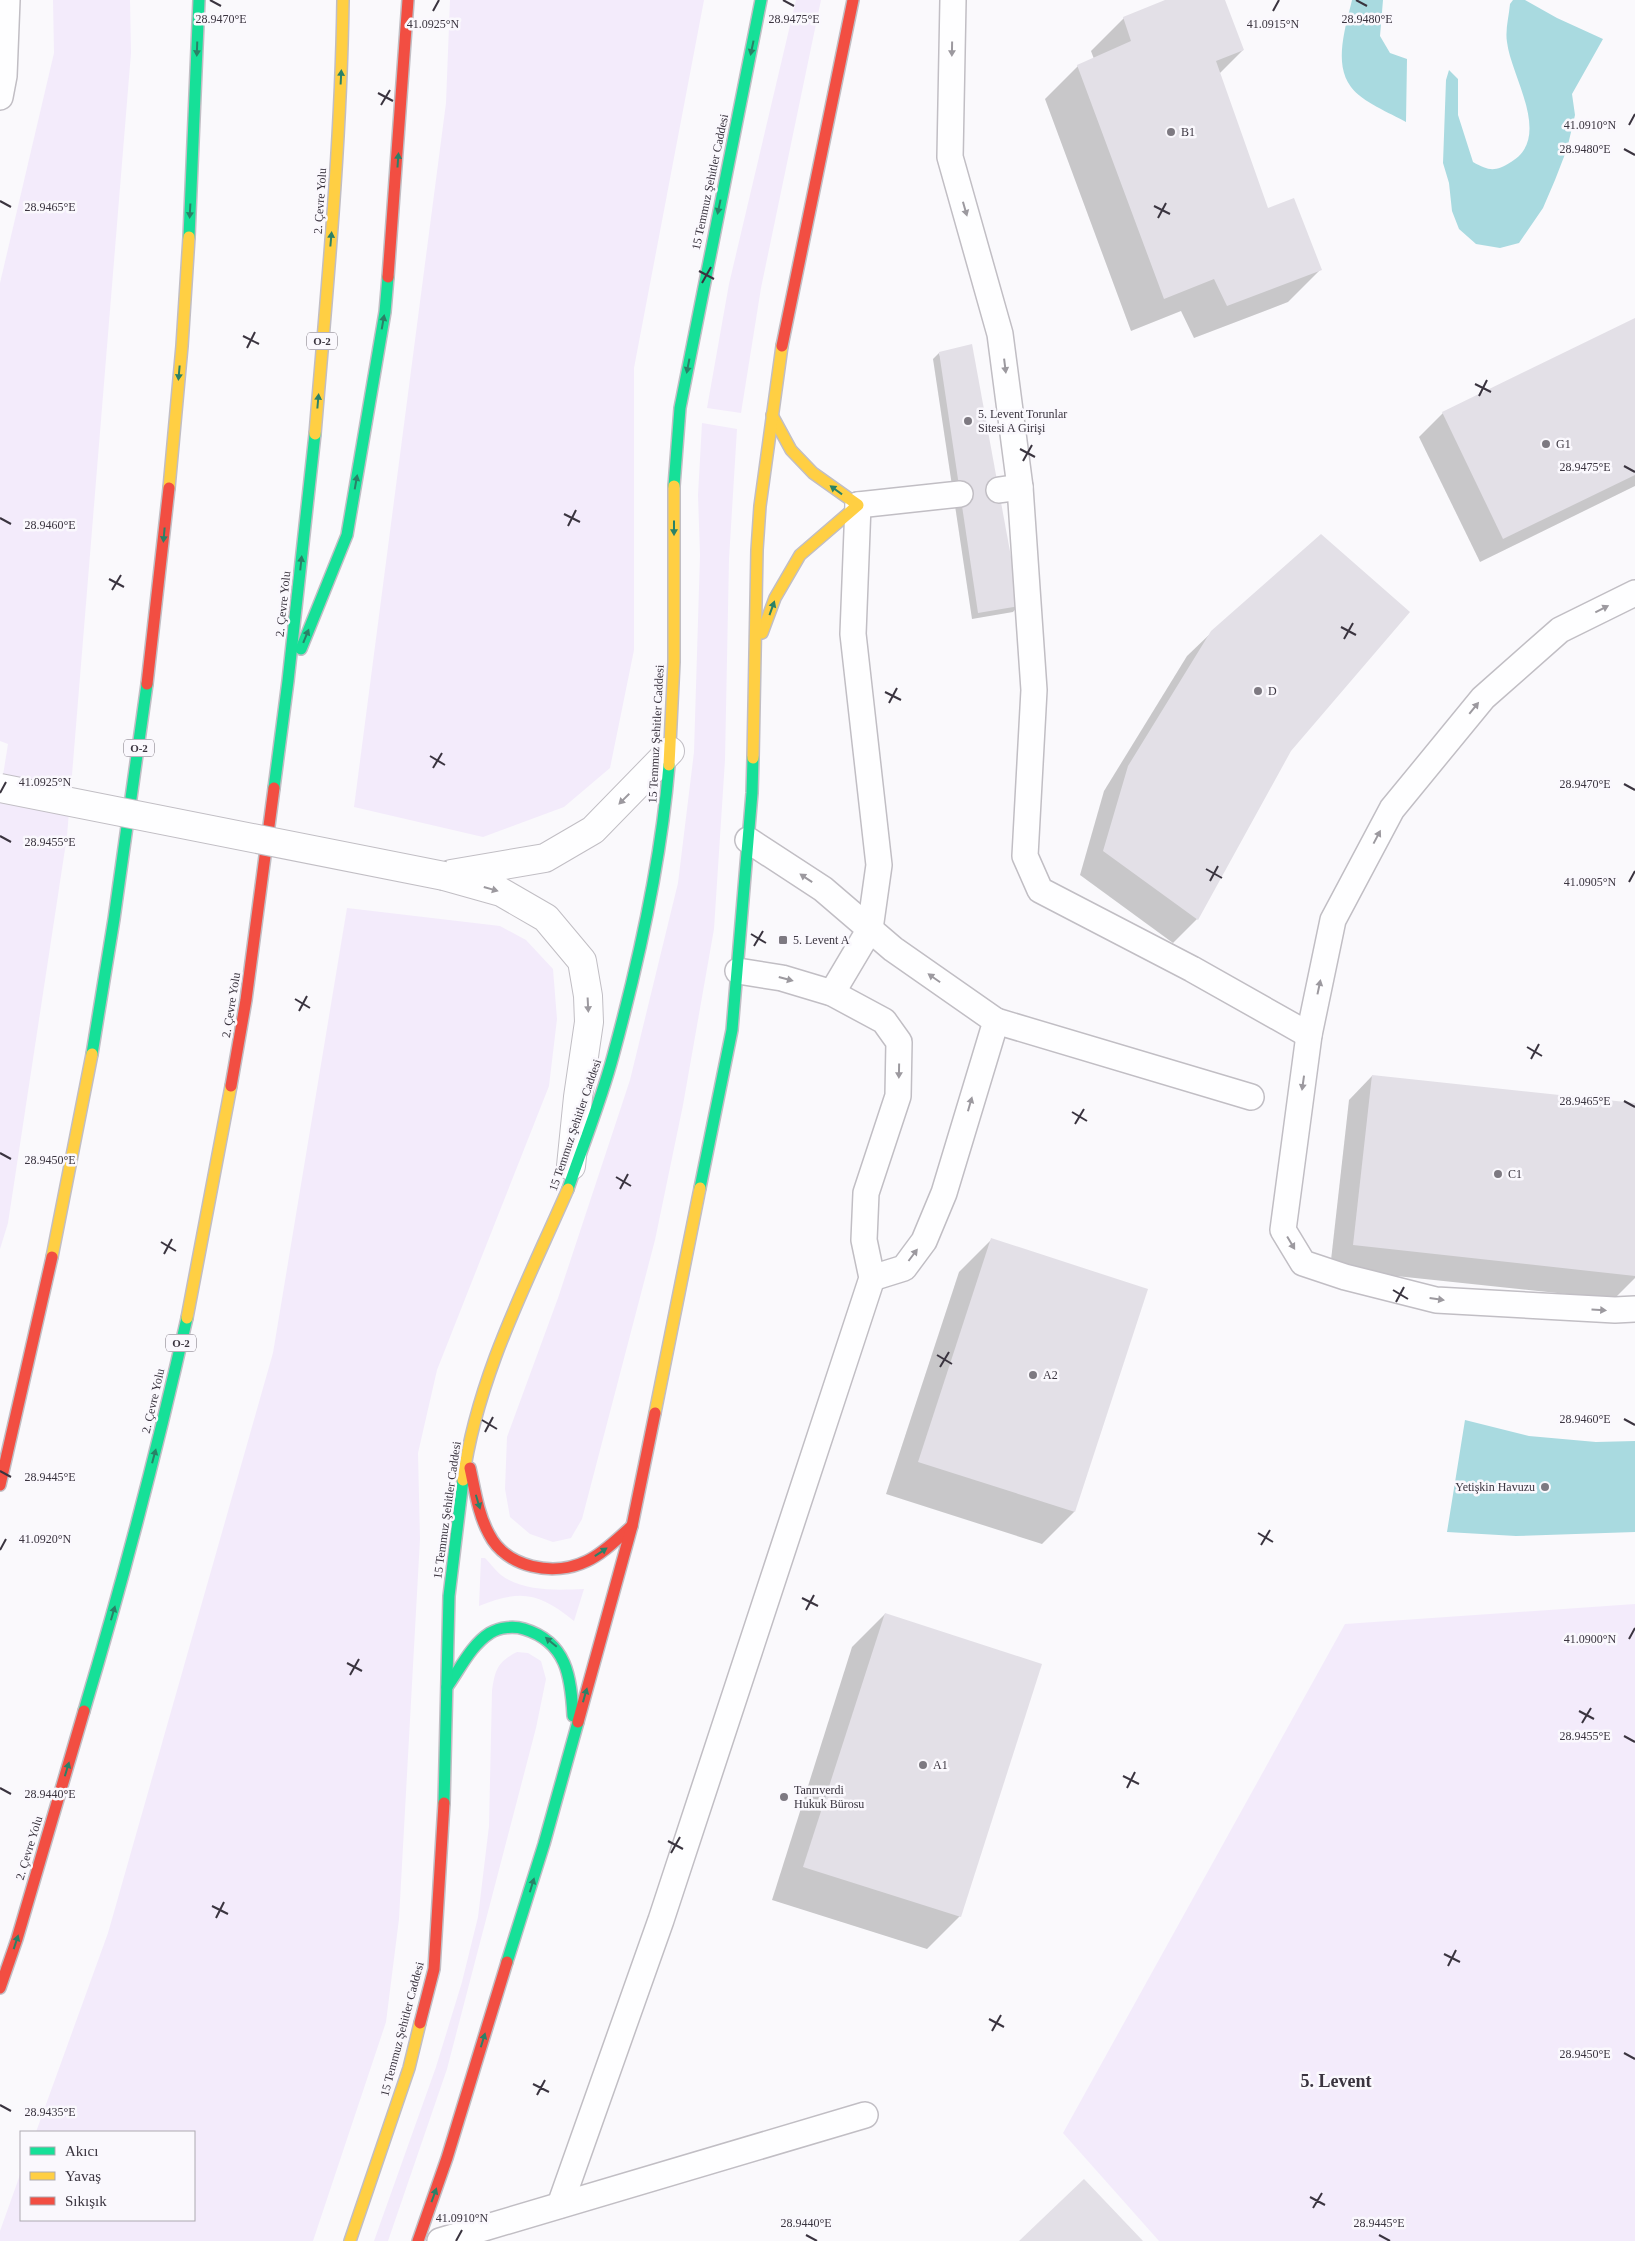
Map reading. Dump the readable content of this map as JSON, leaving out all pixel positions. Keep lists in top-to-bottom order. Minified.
{"streets":{"main road":["15 Temmuz Şehitler Caddesi","2. Çevre Yolu","O-2"]},"districts":["5. Levent"],"places":{"other":["B1","5. Levent Torunlar Sitesi A Girişi","G1","D","C1","A2","Yetişkin Havuzu","A1","Tanrıverdi Hukuk Bürosu"],"transit":["5. Levent A"]},"legend":["Akıcı","Yavaş","Sıkışık"],"coordinates":["28.9480°E","28.9470°E","28.9475°E","41.0925°N","41.0915°N","41.0910°N","28.9465°E","28.9460°E","28.9455°E","41.0905°N","28.9450°E","28.9445°E","41.0920°N","41.0900°N","28.9440°E","28.9435°E"]}
